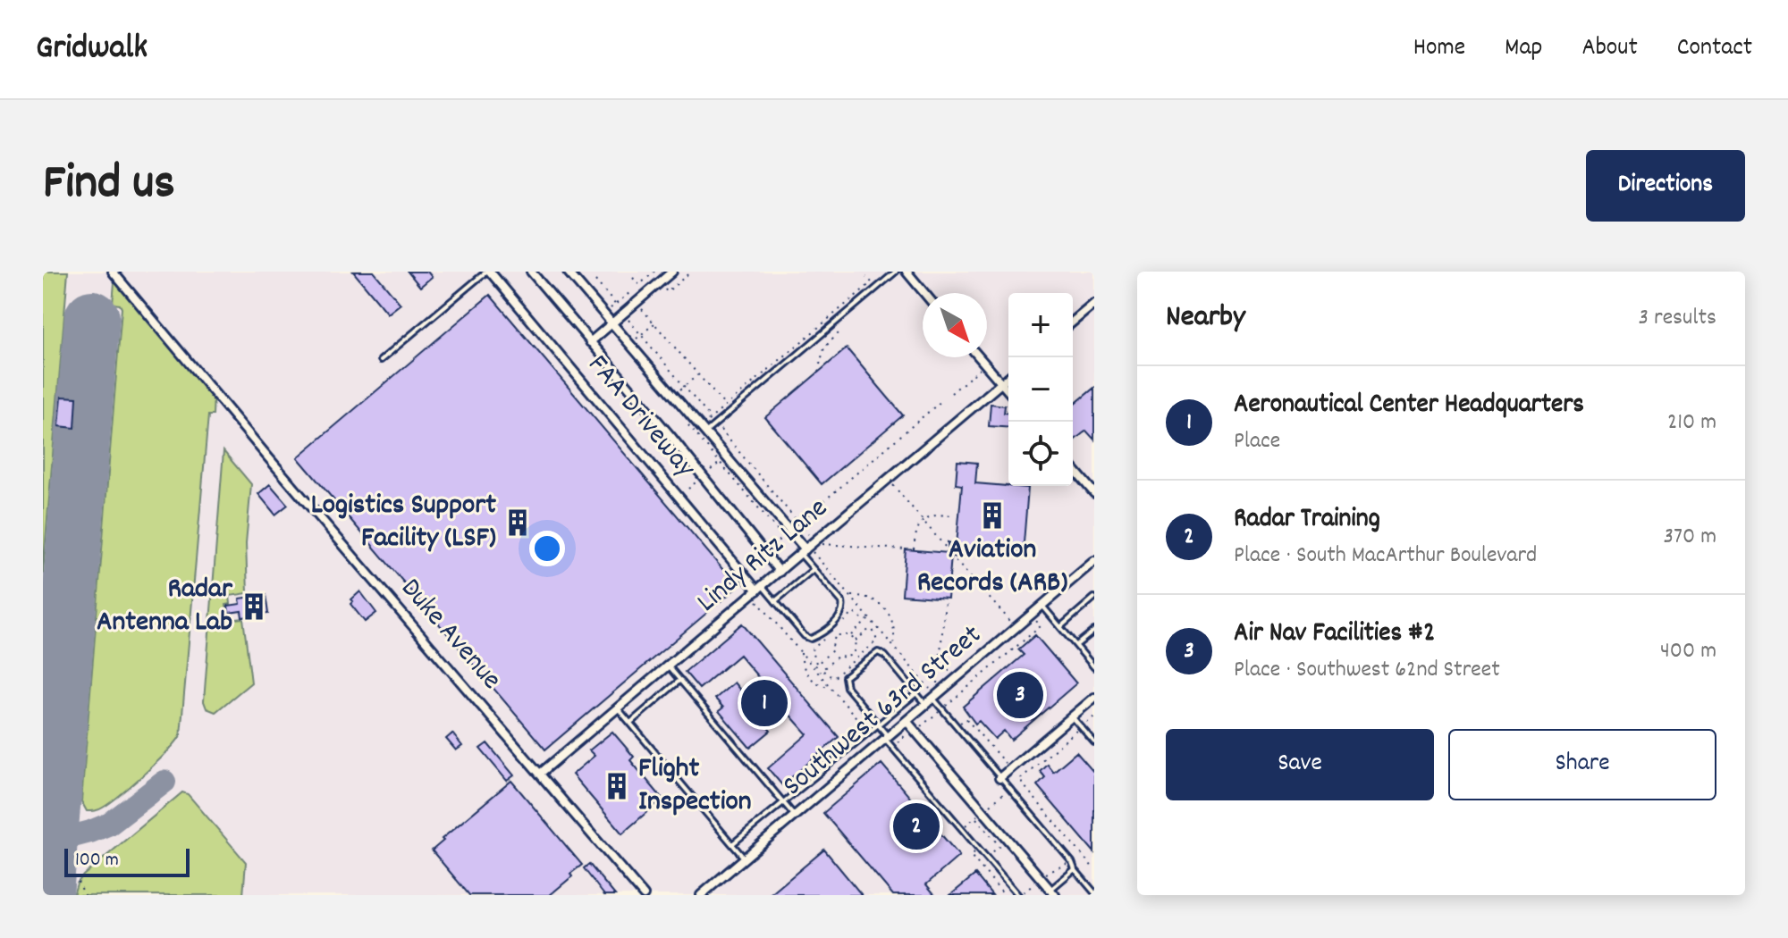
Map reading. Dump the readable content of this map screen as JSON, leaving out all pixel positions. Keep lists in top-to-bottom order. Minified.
{"streets":{"street":["FAA Driveway","Lindy Ritz Lane","Duke Avenue","Southwest 63rd Street"]},"crossings":[["FAA Driveway","Lindy Ritz Lane"],["Lindy Ritz Lane","Duke Avenue"]],"places":{"building":["Aviation Records (ARB)","Logistics Support Facility (LSF)","Radar Antenna Lab","Flight Inspection"]},"scale_bar":"100 m","north":"bottom right","page":{"header":"Gridwalk","nav":["Home","Map","About","Contact"],"title":"Find us","buttons":["Directions",["Save","Share"]],"heading":["Nearby","3 results"],"map_buttons":["+","−"],"list":[{"mark":"1","name":"Aeronautical Center Headquarters","note":"Place","value":"210 m"},{"mark":"2","name":"Radar Training","note":"Place · South MacArthur Boulevard","value":"370 m"},{"mark":"3","name":"Air Nav Facilities #2","note":"Place · Southwest 62nd Street","value":"400 m"}],"pins":["3","1","2"],"scale":"100 m"}}
